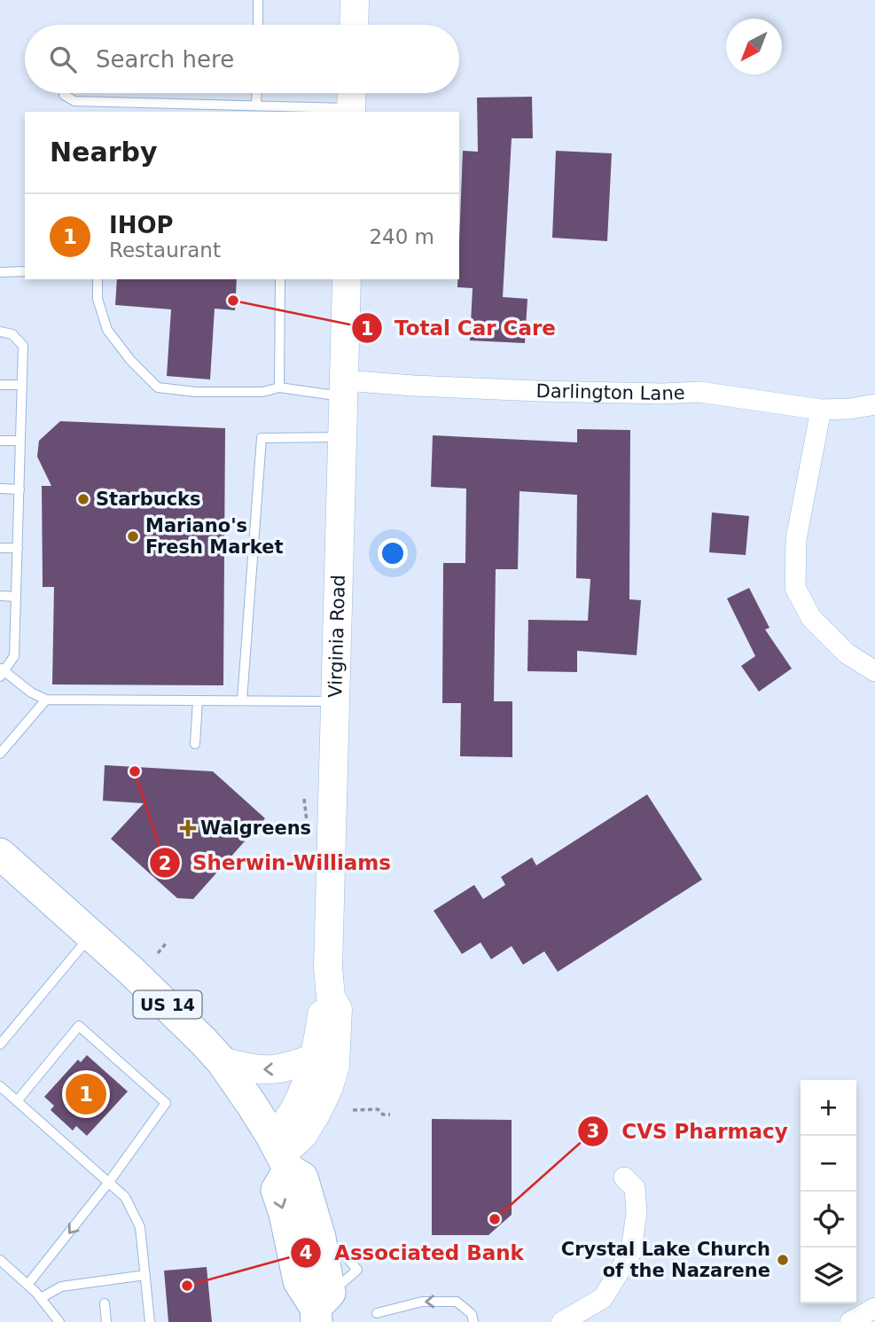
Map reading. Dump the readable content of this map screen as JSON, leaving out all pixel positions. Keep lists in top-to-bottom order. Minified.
{"streets":{"main road":["US 14"],"street":["Darlington Lane","Virginia Road"]},"crossings":[["Darlington Lane","Virginia Road"],["Virginia Road","US 14"]],"places":{"other":["Total Car Care","Starbucks","Mariano's Fresh Market","Sherwin-Williams","CVS Pharmacy","Crystal Lake Church of the Nazarene","Associated Bank"],"health":["Walgreens"]},"north":"bottom left","page":{"search":"Search here","heading":"Nearby","list":[{"mark":"1","name":"IHOP","note":"Restaurant","value":"240 m"}],"pins":"1","map_buttons":["+","−"]}}
